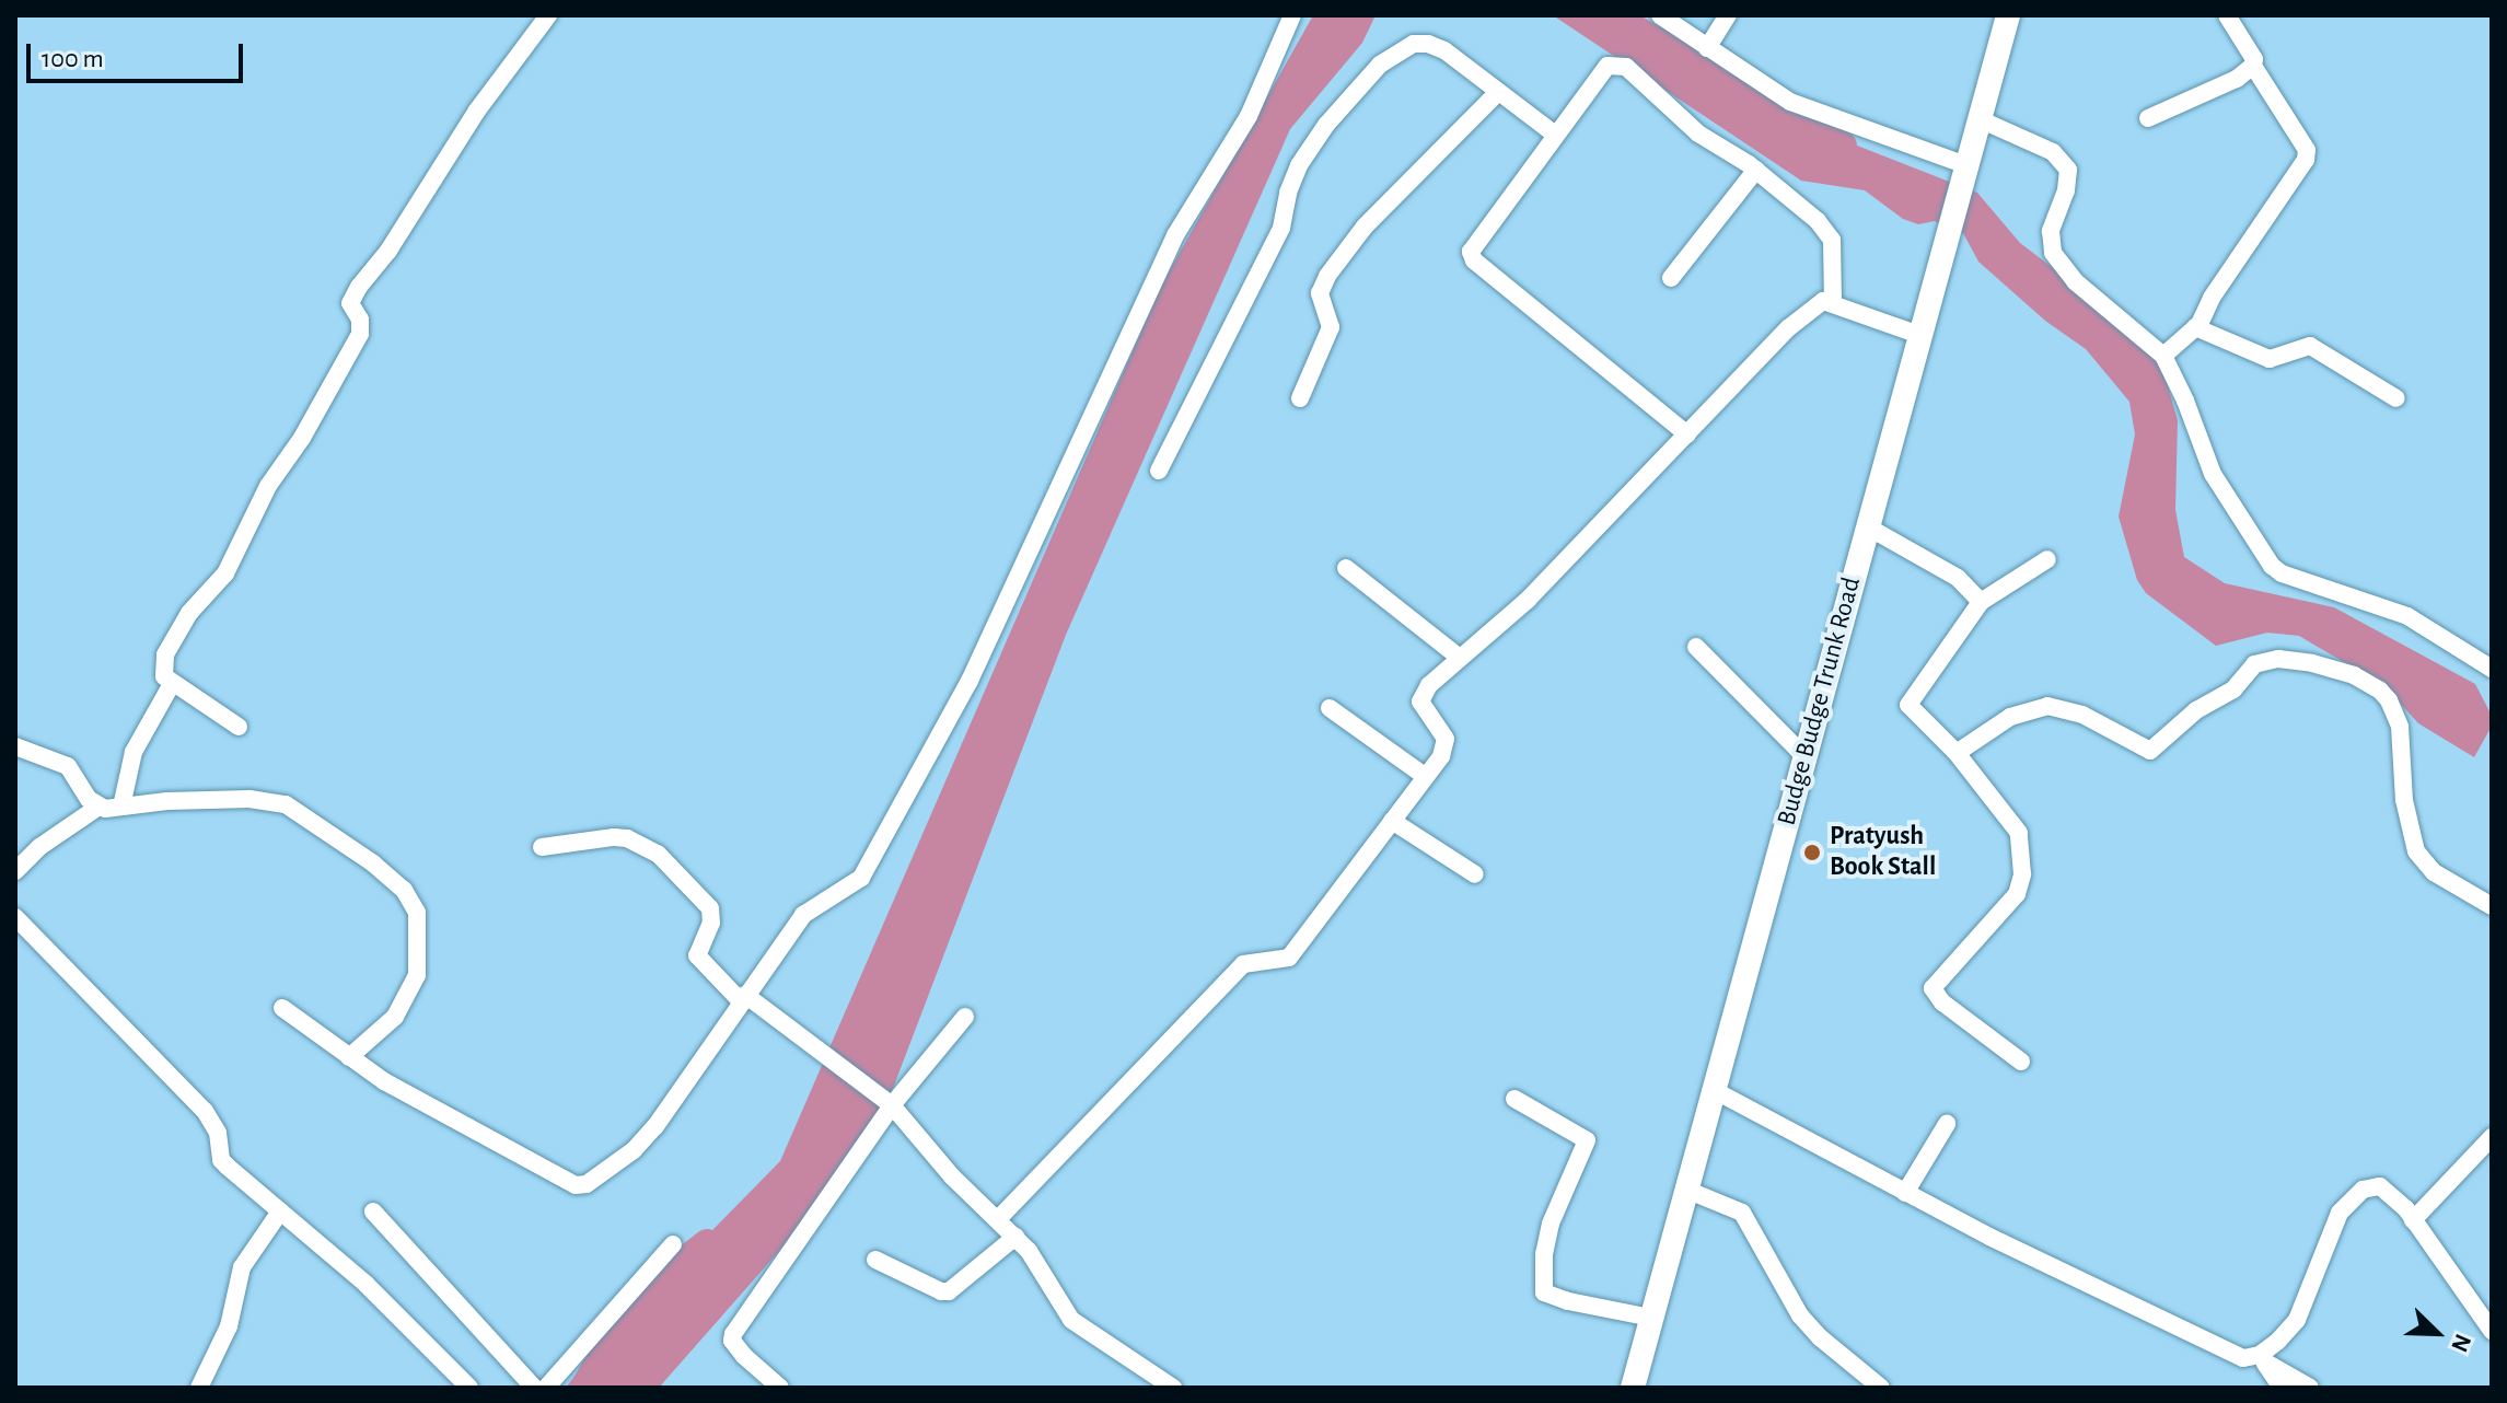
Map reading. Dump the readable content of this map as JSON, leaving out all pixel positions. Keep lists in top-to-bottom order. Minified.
{"streets":{"main road":["Budge Budge Trunk Road"]},"places":["Pratyush Book Stall"],"scale_bar":"100 m","north":"bottom right"}
